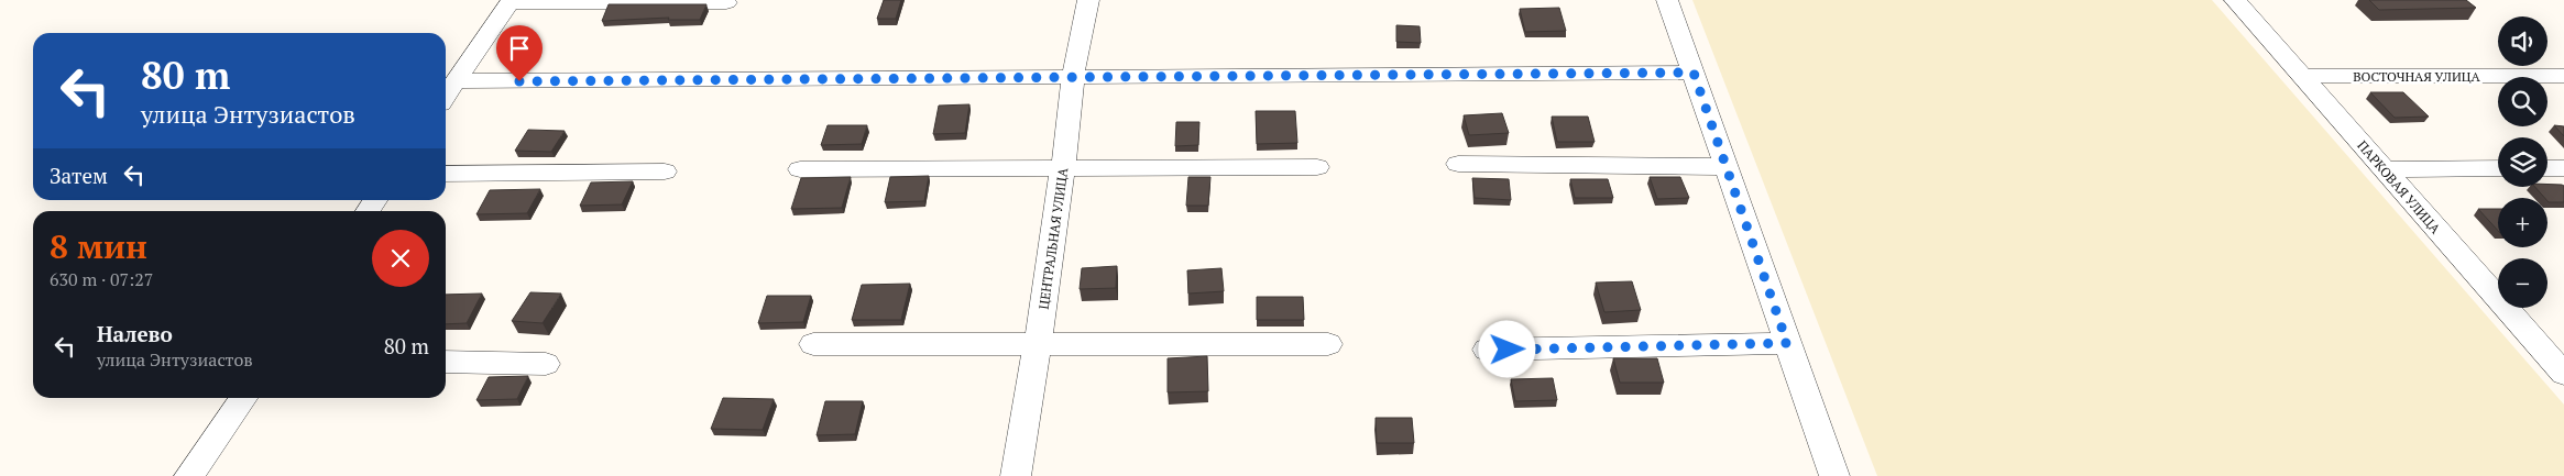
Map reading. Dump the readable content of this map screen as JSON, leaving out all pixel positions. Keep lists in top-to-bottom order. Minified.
{"streets":{"street":["ВОСТОЧНАЯ УЛИЦА","ПАРКОВАЯ УЛИЦА","ЦЕНТРАЛЬНАЯ УЛИЦА"]},"crossings":[["ВОСТОЧНАЯ УЛИЦА","ПАРКОВАЯ УЛИЦА"]],"page":{"map_buttons":["+","−"],"turn":["80 m","улица Энтузиастов"],"then":"Затем","heading":["8 мин","630 m · 07:27"],"list":[{"name":"Налево","note":"улица Энтузиастов","value":"80 m"}]}}
